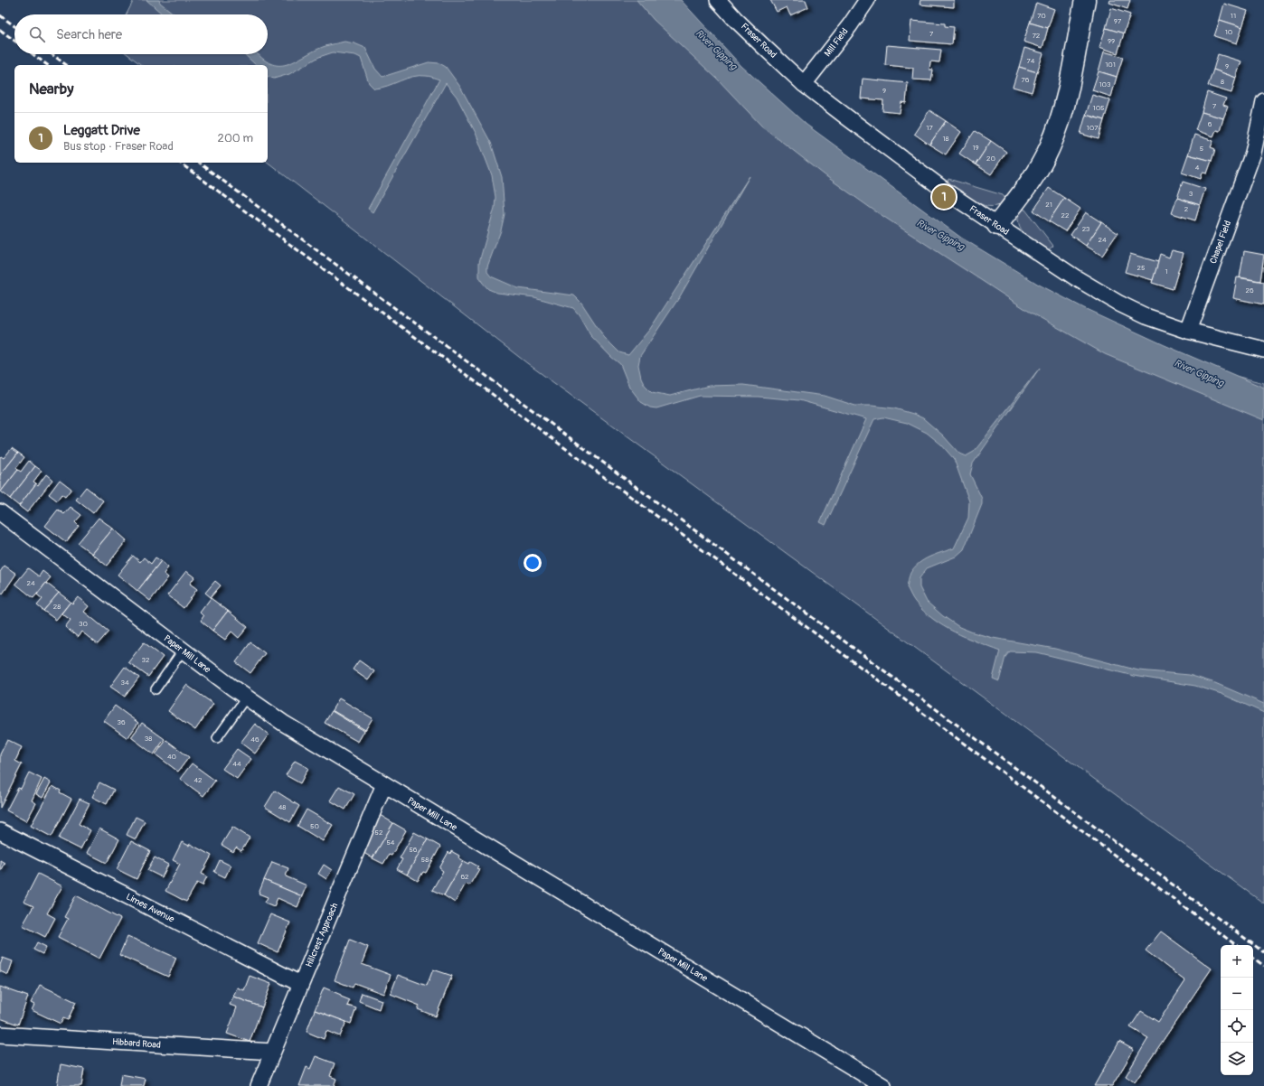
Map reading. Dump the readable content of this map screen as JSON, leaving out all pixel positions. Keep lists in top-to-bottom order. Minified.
{"streets":{"street":["Fraser Road","Mill Field","Chapel Field","Paper Mill Lane","Limes Avenue","Hillcrest Approach","Hibbard Road"]},"crossings":[["Fraser Road","Mill Field"],["Fraser Road","Chapel Field"],["Paper Mill Lane","Hillcrest Approach"],["Limes Avenue","Hillcrest Approach"],["Hillcrest Approach","Hibbard Road"]],"water":["River Gipping"],"house_numbers":["70","11","97","10","7","72","99","74","101","9","76","8","103","9","7","105","6","17","107","18","19","5","20","4","3","21","2","22","23","24","25","1","26","24","28","30","32","34","36","38","46","40","44","42","48","50","52","54","56","58","62"],"page":{"search":"Search here","heading":"Nearby","list":[{"mark":"1","name":"Leggatt Drive","note":"Bus stop · Fraser Road","value":"200 m"}],"pins":"1","map_buttons":["+","−"]}}
